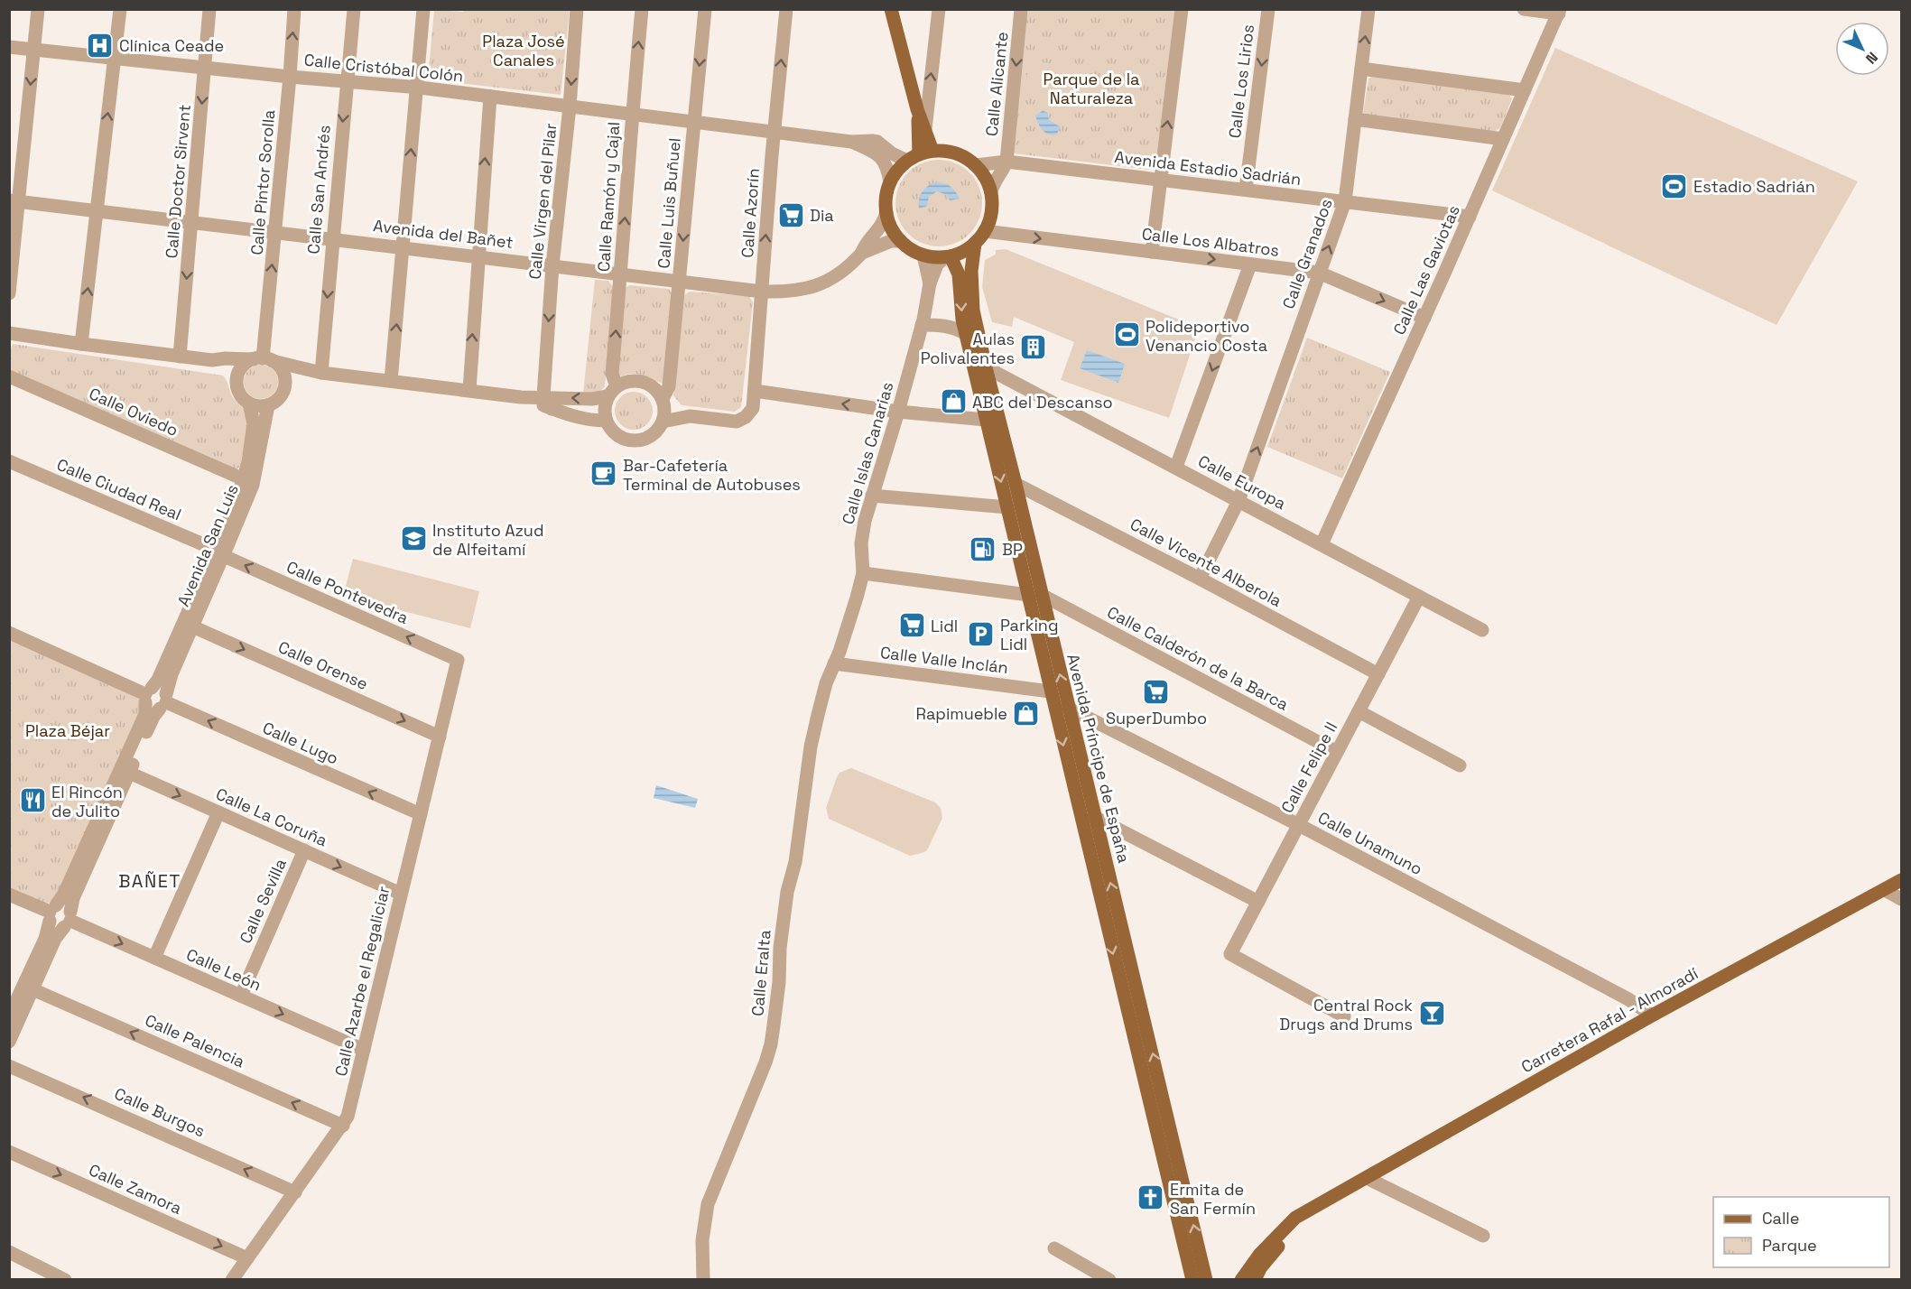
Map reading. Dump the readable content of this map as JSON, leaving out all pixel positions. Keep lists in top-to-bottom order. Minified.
{"streets":{"main road":["Avenida Príncipe de España","Carretera Rafal - Almoradí"],"street":["Calle Cristóbal Colón","Calle Los Lirios","Calle Alicante","Avenida Estadio Sadrián","Calle Doctor Sirvent","Calle Pintor Sorolla","Calle San Andrés","Calle Ramón y Cajal","Calle Virgen del Pilar","Calle Luis Buñuel","Calle Azorín","Avenida del Bañet","Calle Los Albatros","Calle Granados","Calle Las Gaviotas","Calle Oviedo","Calle Islas Canarias","Calle Europa","Calle Ciudad Real","Avenida San Luis","Calle Vicente Alberola","Calle Pontevedra","Calle Calderón de la Barca","Calle Valle Inclán","Calle Orense","Calle Lugo","Calle Felipe II","Calle La Coruña","Calle Unamuno","Calle Sevilla","Calle León","Calle Eralta","Calle Azarbe el Regaliciar","Calle Palencia","Calle Burgos","Calle Zamora"]},"crossings":[["Calle Cristóbal Colón","Avenida Estadio Sadrián"],["Calle Cristóbal Colón","Calle Doctor Sirvent"],["Calle Cristóbal Colón","Calle Pintor Sorolla"],["Calle Cristóbal Colón","Calle San Andrés"],["Calle Cristóbal Colón","Calle Ramón y Cajal"],["Calle Cristóbal Colón","Calle Virgen del Pilar"],["Calle Cristóbal Colón","Calle Luis Buñuel"],["Calle Cristóbal Colón","Calle Azorín"],["Calle Cristóbal Colón","Avenida del Bañet"],["Calle Cristóbal Colón","Calle Los Albatros"],["Calle Cristóbal Colón","Calle Islas Canarias"],["Calle Cristóbal Colón","Avenida Príncipe de España"],["Calle Los Lirios","Avenida Estadio Sadrián"],["Calle Alicante","Avenida Estadio Sadrián"],["Avenida Estadio Sadrián","Avenida del Bañet"],["Avenida Estadio Sadrián","Calle Los Albatros"],["Avenida Estadio Sadrián","Calle Granados"],["Avenida Estadio Sadrián","Calle Las Gaviotas"],["Avenida Estadio Sadrián","Calle Islas Canarias"],["Avenida Estadio Sadrián","Avenida Príncipe de España"],["Calle Doctor Sirvent","Avenida del Bañet"],["Calle Pintor Sorolla","Avenida del Bañet"],["Calle Pintor Sorolla","Avenida San Luis"],["Calle San Andrés","Avenida del Bañet"],["Calle Ramón y Cajal","Calle Luis Buñuel"],["Calle Ramón y Cajal","Avenida del Bañet"],["Calle Virgen del Pilar","Avenida del Bañet"],["Calle Luis Buñuel","Avenida del Bañet"],["Calle Azorín","Avenida del Bañet"],["Avenida del Bañet","Calle Los Albatros"],["Avenida del Bañet","Calle Islas Canarias"],["Avenida del Bañet","Avenida Príncipe de España"],["Calle Los Albatros","Calle Granados"],["Calle Los Albatros","Calle Las Gaviotas"],["Calle Los Albatros","Calle Islas Canarias"],["Calle Los Albatros","Avenida Príncipe de España"],["Calle Granados","Calle Europa"],["Calle Granados","Calle Vicente Alberola"],["Calle Las Gaviotas","Calle Europa"],["Calle Oviedo","Avenida San Luis"],["Calle Islas Canarias","Calle Valle Inclán"],["Calle Islas Canarias","Avenida Príncipe de España"],["Calle Islas Canarias","Calle Eralta"],["Calle Europa","Avenida Príncipe de España"],["Calle Europa","Calle Felipe II"],["Calle Ciudad Real","Avenida San Luis"],["Calle Ciudad Real","Calle Pontevedra"],["Avenida San Luis","Calle Pontevedra"],["Avenida San Luis","Calle Orense"],["Avenida San Luis","Calle Lugo"],["Avenida San Luis","Calle La Coruña"],["Avenida San Luis","Calle León"],["Avenida San Luis","Calle Palencia"],["Calle Vicente Alberola","Avenida Príncipe de España"],["Calle Vicente Alberola","Calle Felipe II"],["Calle Pontevedra","Calle Azarbe el Regaliciar"],["Calle Calderón de la Barca","Avenida Príncipe de España"],["Calle Calderón de la Barca","Calle Felipe II"],["Calle Valle Inclán","Avenida Príncipe de España"],["Calle Valle Inclán","Calle Eralta"],["Calle Orense","Calle Azarbe el Regaliciar"],["Calle Lugo","Calle Azarbe el Regaliciar"],["Avenida Príncipe de España","Calle Unamuno"],["Calle Felipe II","Calle Unamuno"],["Calle La Coruña","Calle Sevilla"],["Calle La Coruña","Calle Azarbe el Regaliciar"],["Calle Unamuno","Carretera Rafal - Almoradí"],["Calle Sevilla","Calle León"],["Calle León","Calle Azarbe el Regaliciar"],["Calle Azarbe el Regaliciar","Calle Palencia"],["Calle Azarbe el Regaliciar","Calle Burgos"],["Calle Azarbe el Regaliciar","Calle Zamora"]],"one_way":["Calle Pintor Sorolla","Calle Ramón y Cajal","Calle Luis Buñuel","Calle Azorín","Calle Los Albatros","Calle Pontevedra","Calle Orense","Calle Lugo","Calle La Coruña","Calle León","Calle Palencia","Calle Burgos","Calle Zamora"],"districts":["BAÑET"],"parks":["Plaza José Canales","Parque de la Naturaleza","Plaza Béjar"],"places":{"hospital":["Clínica Ceade"],"sports":["Estadio Sadrián","Polideportivo Venancio Costa"],"supermarket":["Dia","Lidl","SuperDumbo"],"building":["Aulas Polivalentes"],"shop":["ABC del Descanso","Rapimueble"],"cafe":["Bar-Cafetería Terminal de Autobuses"],"school or university":["Instituto Azud de Alfeitamí"],"fuel station":["BP"],"parking":["Parking Lidl"],"restaurant":["El Rincón de Julito"],"bar":["Central Rock Drugs and Drums"],"church":["Ermita de San Fermín"]},"legend":["Calle","Parque"],"north":"bottom right"}
